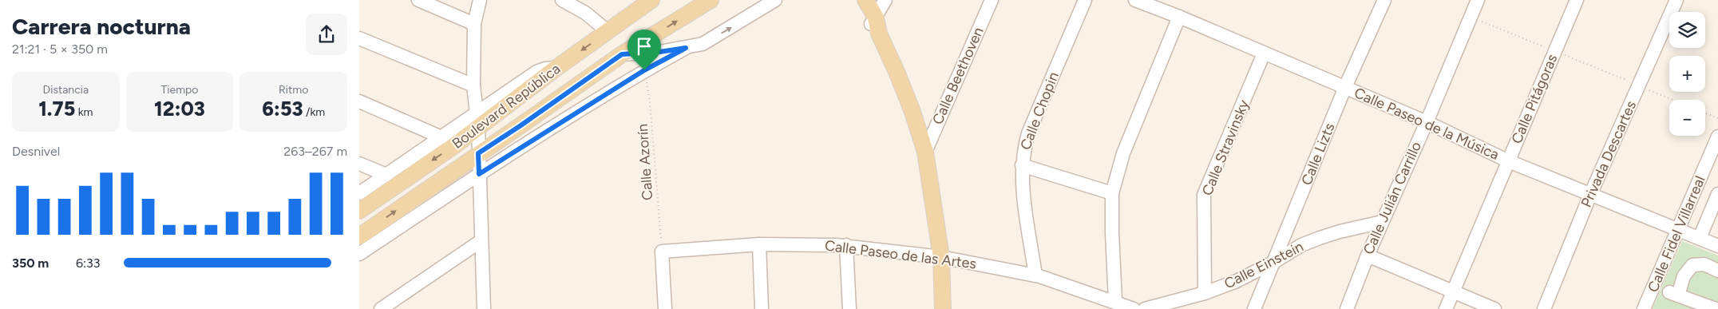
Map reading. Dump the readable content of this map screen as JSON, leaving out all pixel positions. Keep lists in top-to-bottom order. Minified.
{"streets":{"main road":["Boulevard República"],"street":["Calle Beethoven","Calle Pitágoras","Calle Chopin","Calle Paseo de la Música","Calle Stravinsky","Calle Lizts","Privada Descartes","Calle Julián Carrillo","Calle Fidel Villarreal","Calle Paseo de las Artes","Calle Einstein"],"path":["Calle Azorín"]},"crossings":[["Calle Pitágoras","Calle Paseo de la Música"],["Calle Chopin","Calle Paseo de las Artes"],["Calle Paseo de la Música","Calle Stravinsky"],["Calle Paseo de la Música","Calle Lizts"],["Calle Paseo de la Música","Privada Descartes"],["Calle Paseo de la Música","Calle Julián Carrillo"],["Calle Paseo de la Música","Calle Fidel Villarreal"],["Calle Stravinsky","Calle Einstein"],["Calle Lizts","Calle Einstein"],["Calle Azorín","Calle Paseo de las Artes"],["Calle Julián Carrillo","Calle Einstein"]],"page":{"heading":["Carrera nocturna","21:21 · 5 × 350 m"],"map_buttons":["+","−"],"stats":[["Distancia","1.75 km"],["Tiempo","12:03"],["Ritmo","6:53 /km"]],"chart":["Desnivel","263–267 m"],"list":[{"name":"350 m","note":"6:33"}]}}
